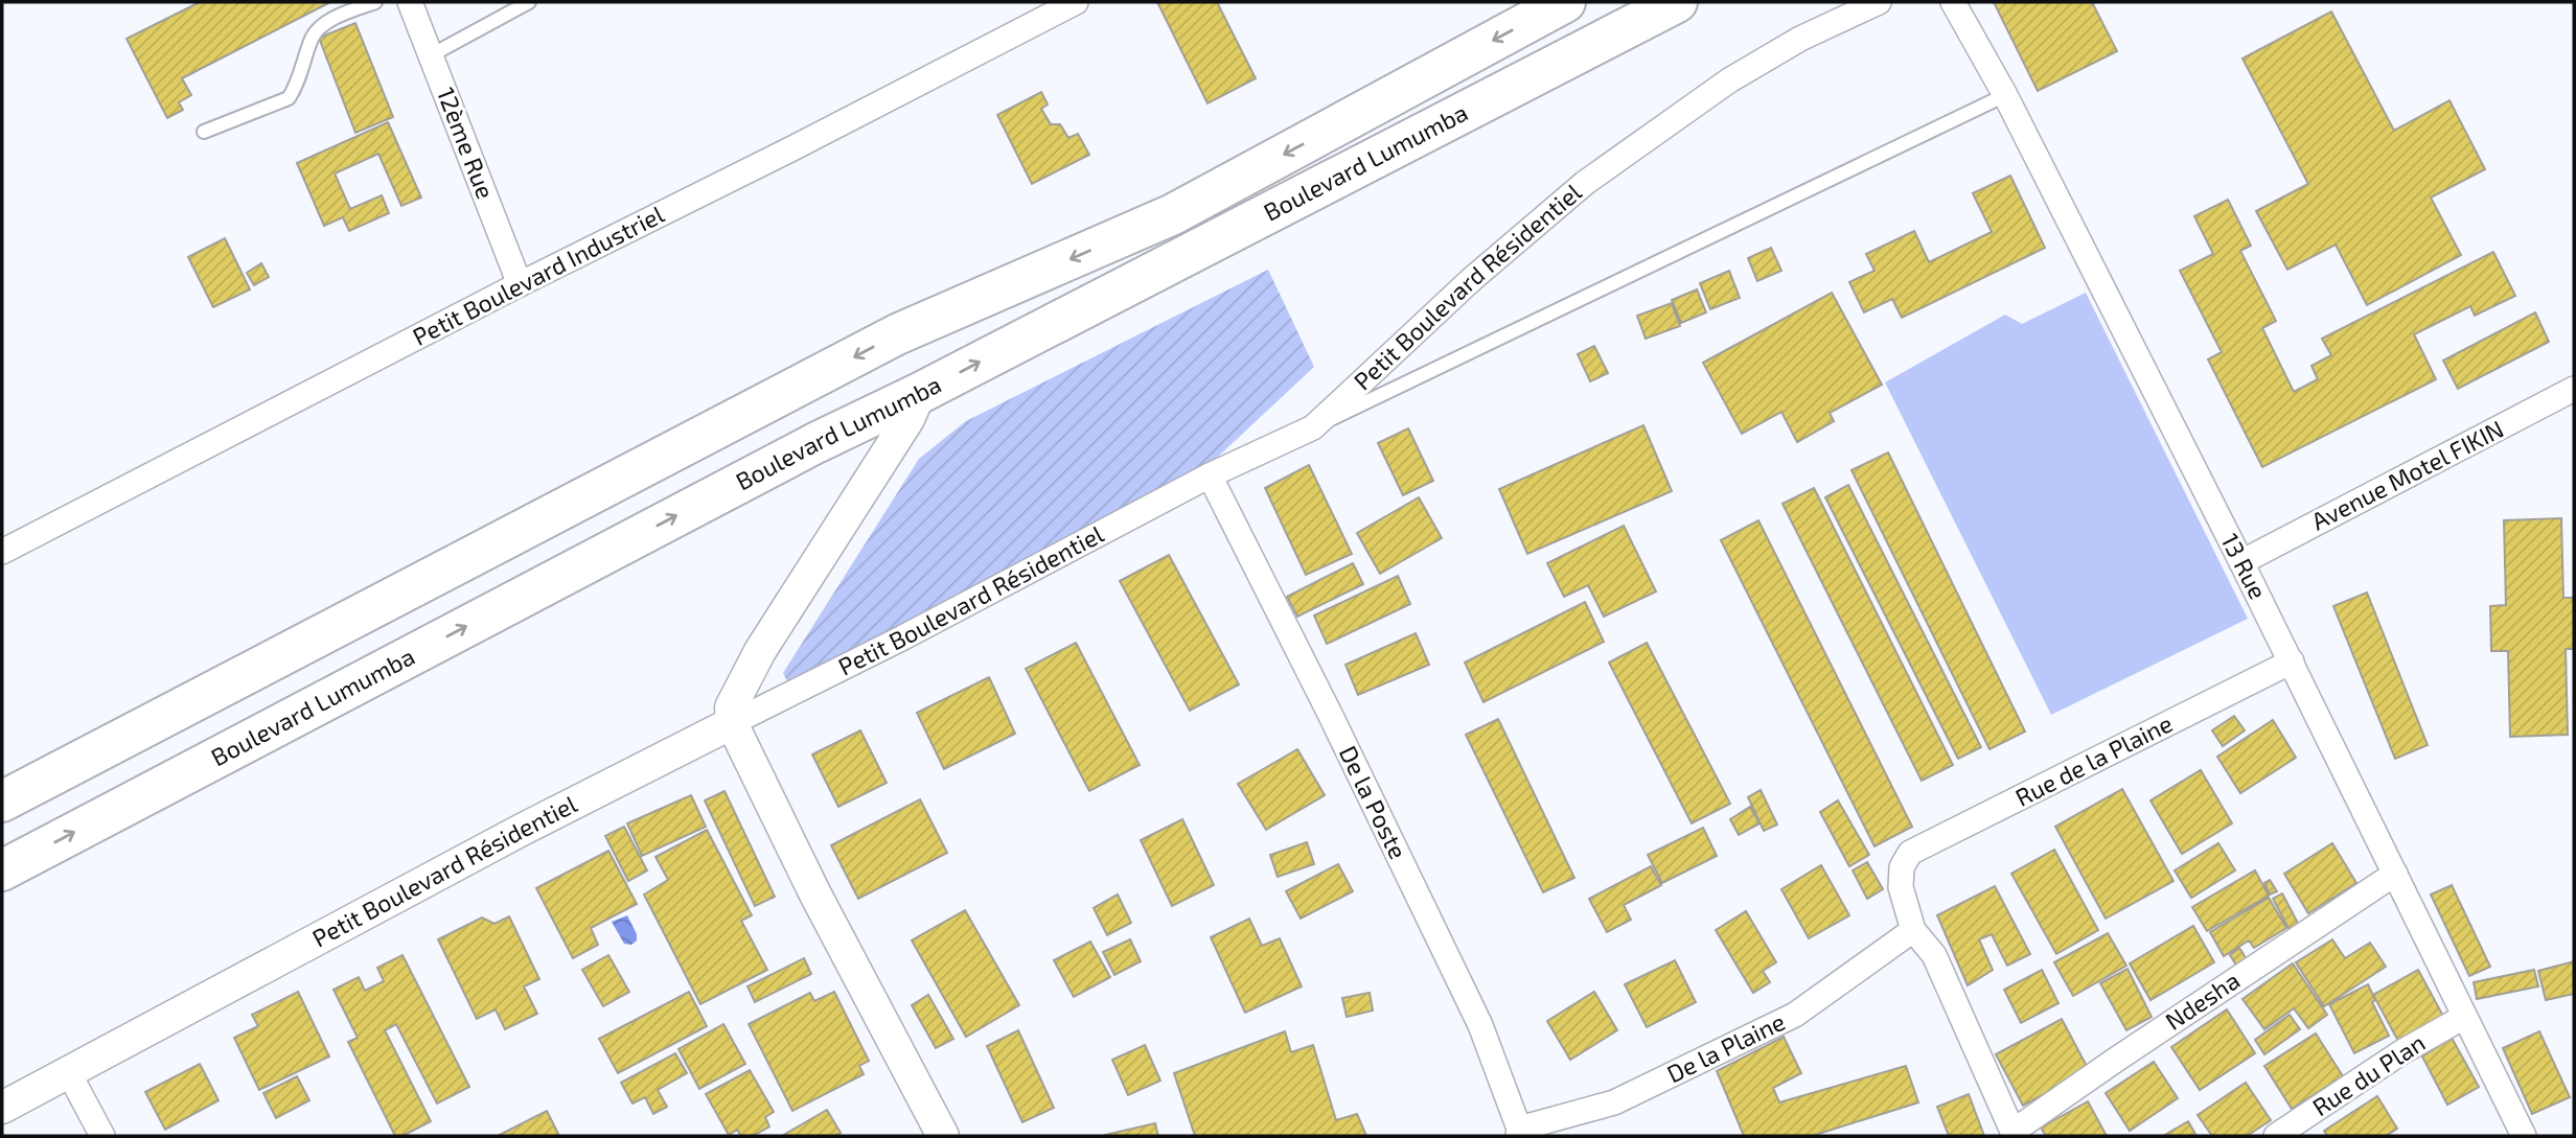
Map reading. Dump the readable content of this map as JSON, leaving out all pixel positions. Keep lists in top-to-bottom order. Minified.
{"streets":{"highway":["Boulevard Lumumba"],"street":["12ème Rue","Petit Boulevard Industriel","Petit Boulevard Résidentiel","Avenue Motel FIKIN","13 Rue","Rue de la Plaine","De la Poste","Ndesha","De la Plaine","Rue du Plan"]},"crossings":[["12ème Rue","Petit Boulevard Industriel"],["Petit Boulevard Résidentiel","De la Poste"],["Avenue Motel FIKIN","13 Rue"],["13 Rue","Rue de la Plaine"],["13 Rue","Ndesha"],["13 Rue","Rue du Plan"],["Rue de la Plaine","Ndesha"],["De la Poste","De la Plaine"],["Ndesha","De la Plaine"]]}
